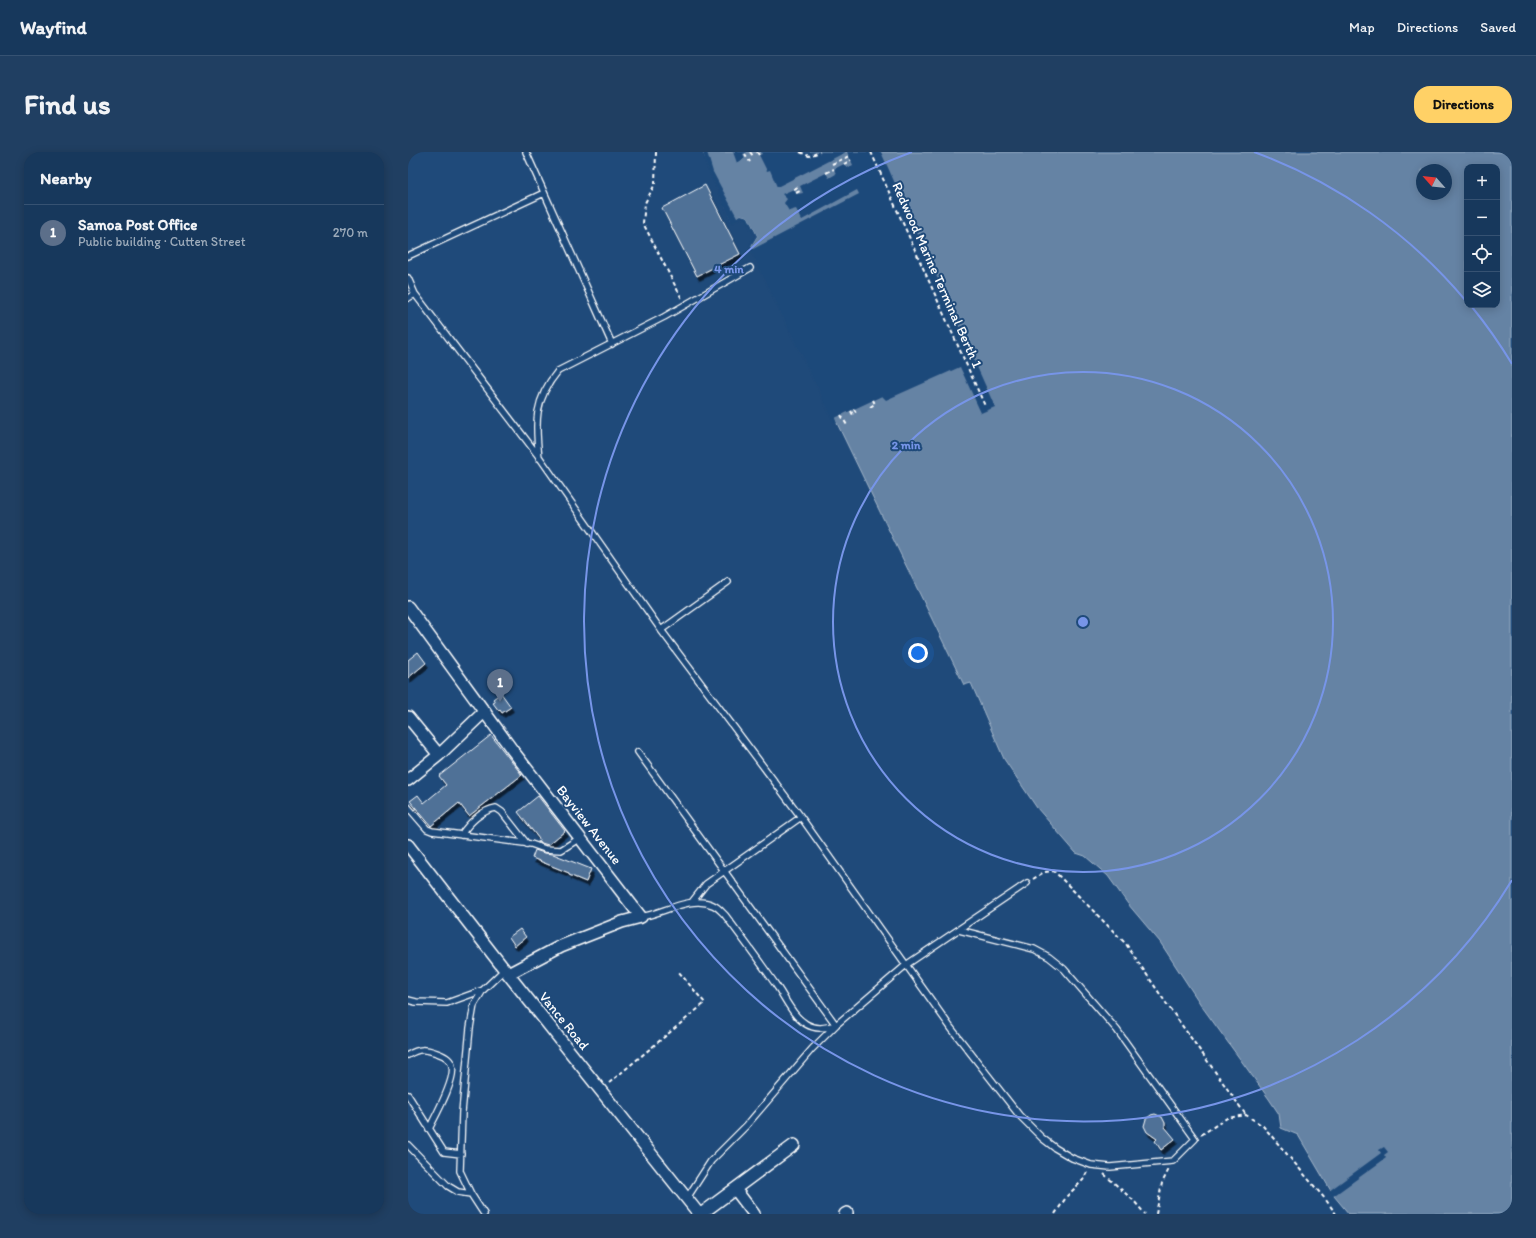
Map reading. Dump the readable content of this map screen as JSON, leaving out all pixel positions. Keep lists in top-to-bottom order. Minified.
{"streets":{"street":["Bayview Avenue","Vance Road"],"path":["Redwood Marine Terminal Berth 1"]},"north":"top left","page":{"header":"Wayfind","nav":["Map","Directions","Saved"],"buttons":"Directions","title":"Find us","heading":"Nearby","map_buttons":["+","−"],"list":[{"mark":"1","name":"Samoa Post Office","note":"Public building · Cutten Street","value":"270 m"}],"pins":"1"},"rings":["4 min","2 min"]}
